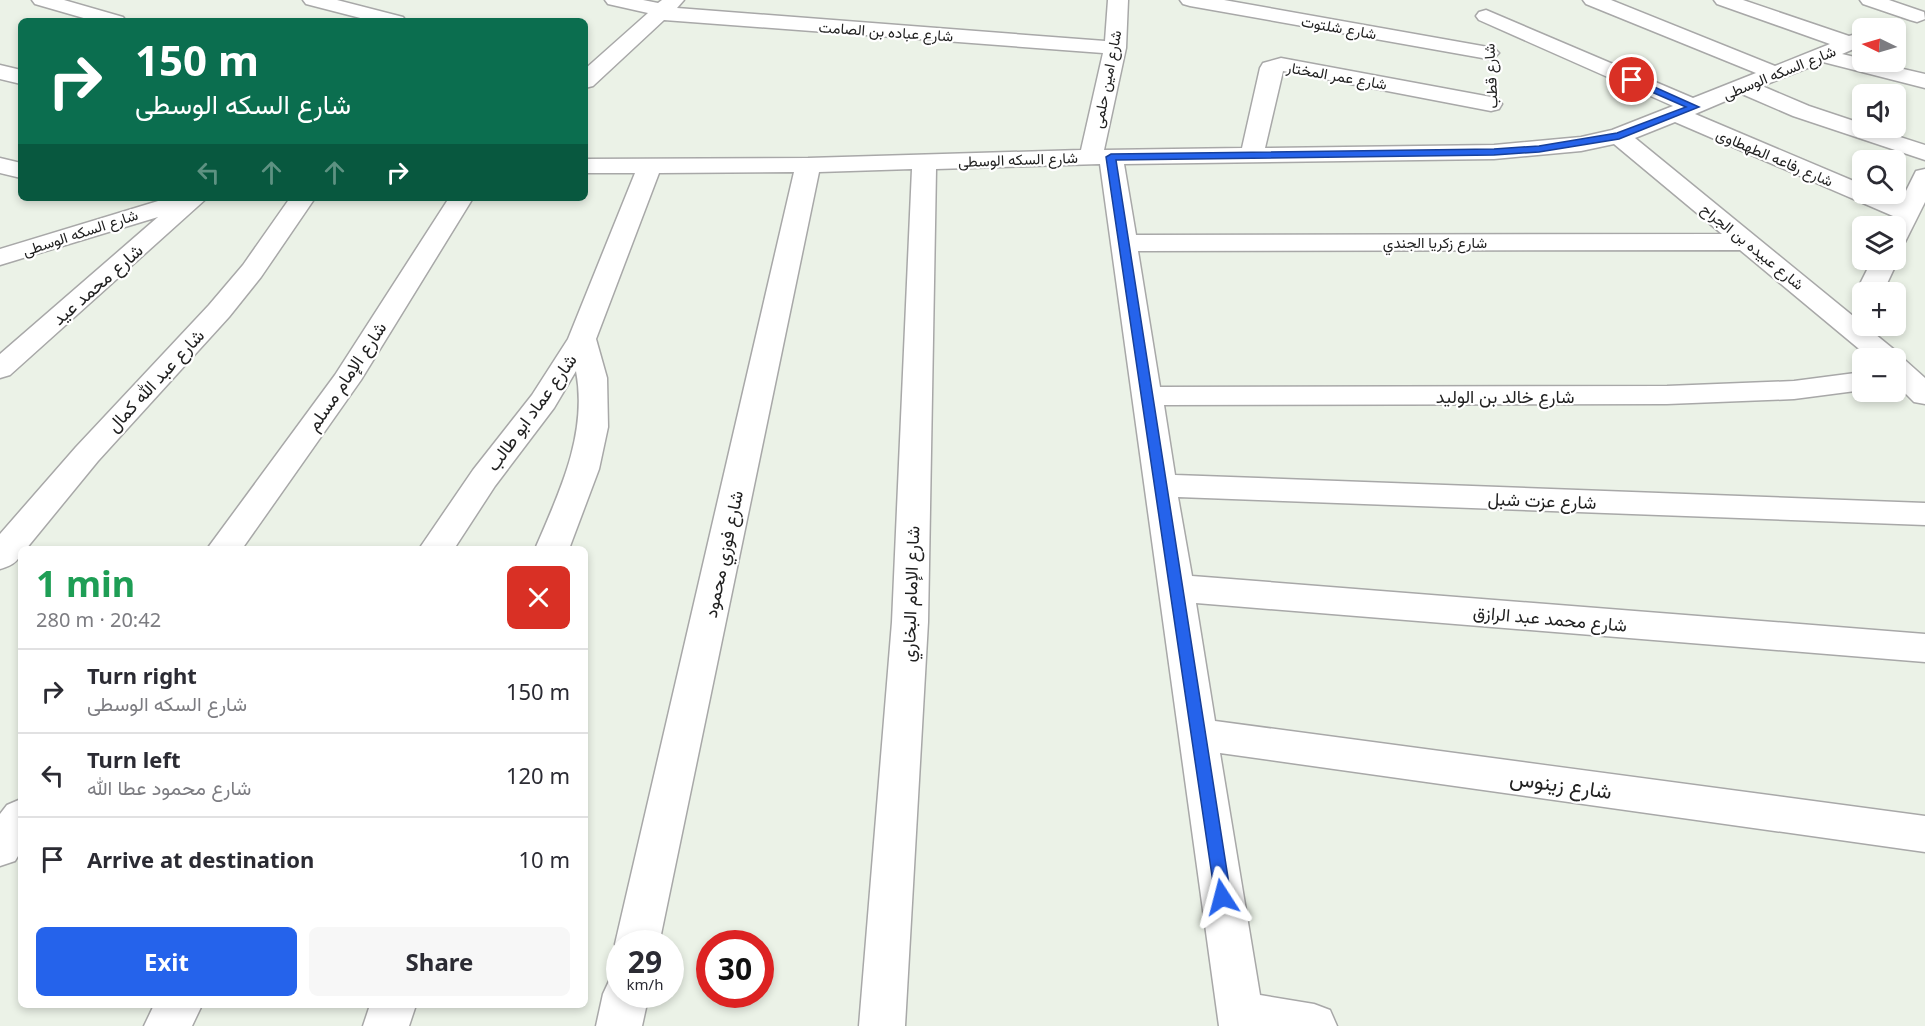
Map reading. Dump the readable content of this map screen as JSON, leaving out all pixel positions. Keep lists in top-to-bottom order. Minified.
{"streets":{"street":["شارع شلتوت","شارع عباده بن الصامت","شارع السكه الوسطى","شارع عمر المختار","شارع قطب","شارع امين حلمى","شارع رفاعه الطهطاوى","شارع زكريا الجندي","شارع عبيده بن الجراح","شارع محمد عيد","شارع الإمام مسلم","شارع عبد الله كمال","شارع خالد بن الوليد","شارع عماد ابو طالب","شارع عزت شبل","شارع فوزي محمود","شارع الإمام البخاري","شارع محمد عبد الرازق","شارع زينوس"]},"crossings":[["شارع شلتوت","شارع السكه الوسطى"],["شارع شلتوت","شارع عمر المختار"],["شارع شلتوت","شارع قطب"],["شارع عباده بن الصامت","شارع امين حلمى"],["شارع السكه الوسطى","شارع عمر المختار"],["شارع السكه الوسطى","شارع قطب"],["شارع السكه الوسطى","شارع امين حلمى"],["شارع السكه الوسطى","شارع رفاعه الطهطاوى"],["شارع السكه الوسطى","شارع عبيده بن الجراح"],["شارع السكه الوسطى","شارع عماد ابو طالب"],["شارع السكه الوسطى","شارع فوزي محمود"],["شارع السكه الوسطى","شارع الإمام البخاري"],["شارع عمر المختار","شارع قطب"],["شارع قطب","شارع رفاعه الطهطاوى"],["شارع امين حلمى","شارع زكريا الجندي"],["شارع امين حلمى","شارع خالد بن الوليد"],["شارع امين حلمى","شارع عزت شبل"],["شارع امين حلمى","شارع محمد عبد الرازق"],["شارع امين حلمى","شارع زينوس"],["شارع زكريا الجندي","شارع عبيده بن الجراح"]],"north":"left","page":{"map_buttons":["+","−"],"turn":["150 m","شارع السكه الوسطى"],"heading":["1 min","280 m · 20:42"],"list":[{"name":"Turn right","note":"شارع السكه الوسطى","value":"150 m"},{"name":"Turn left","note":"شارع محمود عطا الله","value":"120 m"},{"name":"Arrive at destination","value":"10 m"}],"buttons":["Exit","Share"],"speed":"29 km/h","limit":"30"}}
